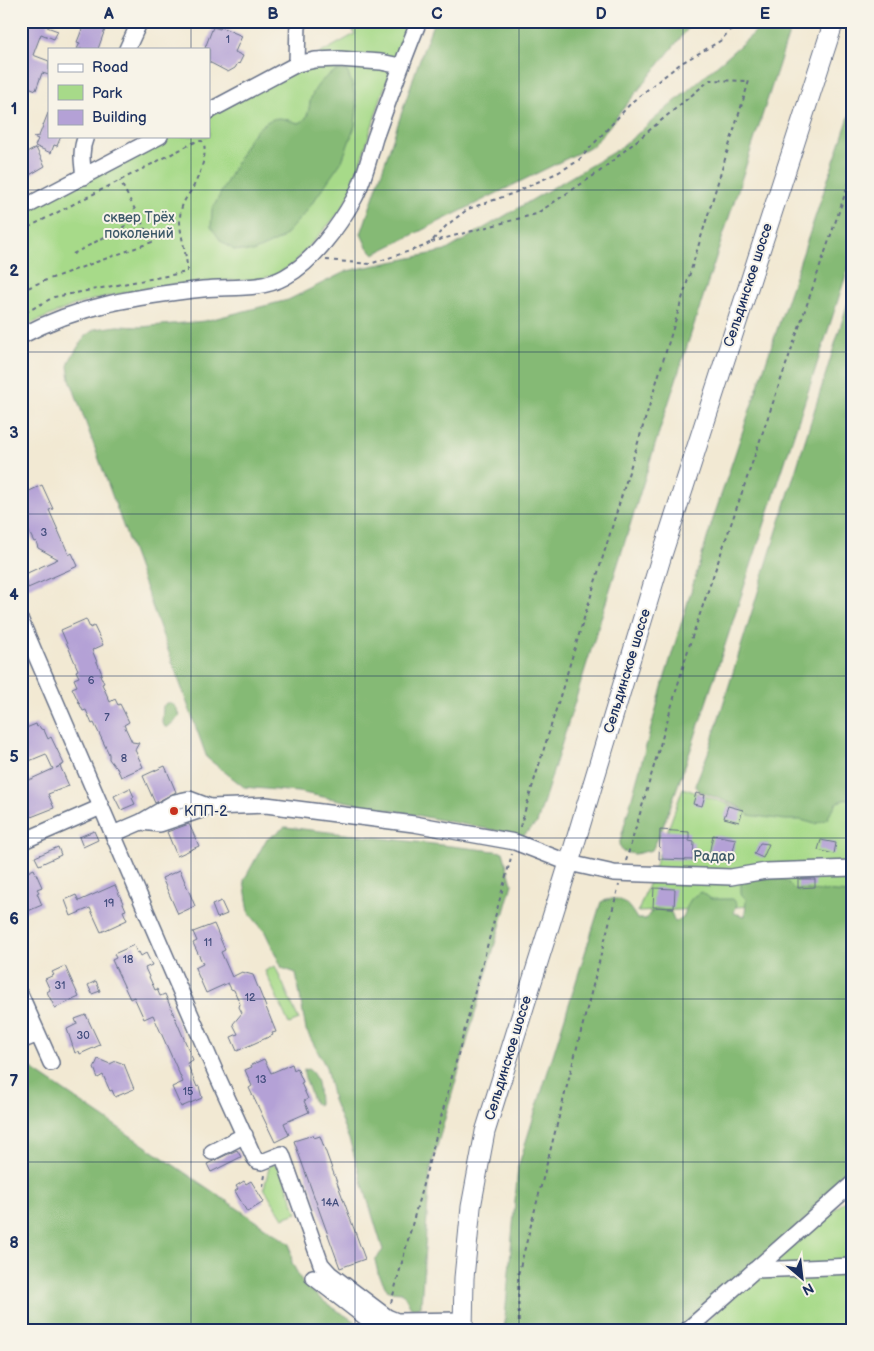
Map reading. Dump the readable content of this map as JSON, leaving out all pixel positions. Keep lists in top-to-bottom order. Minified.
{"streets":{"main road":["Сельдинское шоссе"]},"parks":["сквер Трёх поколений","Радар"],"places":["КПП-2"],"house_numbers":["1","3","6","7","8","19","11","18","31","12","30","13","15","14А"],"legend":["Road","Park","Building"],"north":"bottom right","grid":{"columns":["A","B","C","D","E"],"rows":["1","2","3","4","5","6","7","8"]}}
